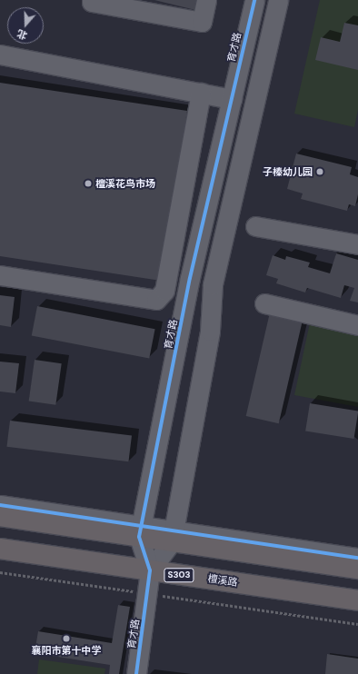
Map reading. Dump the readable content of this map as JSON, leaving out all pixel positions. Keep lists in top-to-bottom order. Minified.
{"streets":{"main road":["S303","檀溪路"],"street":["育才路"]},"crossings":[["育才路","檀溪路"]],"places":["子榛幼儿园","檀溪花鸟市场","襄阳市第十中学"],"north":"bottom"}
